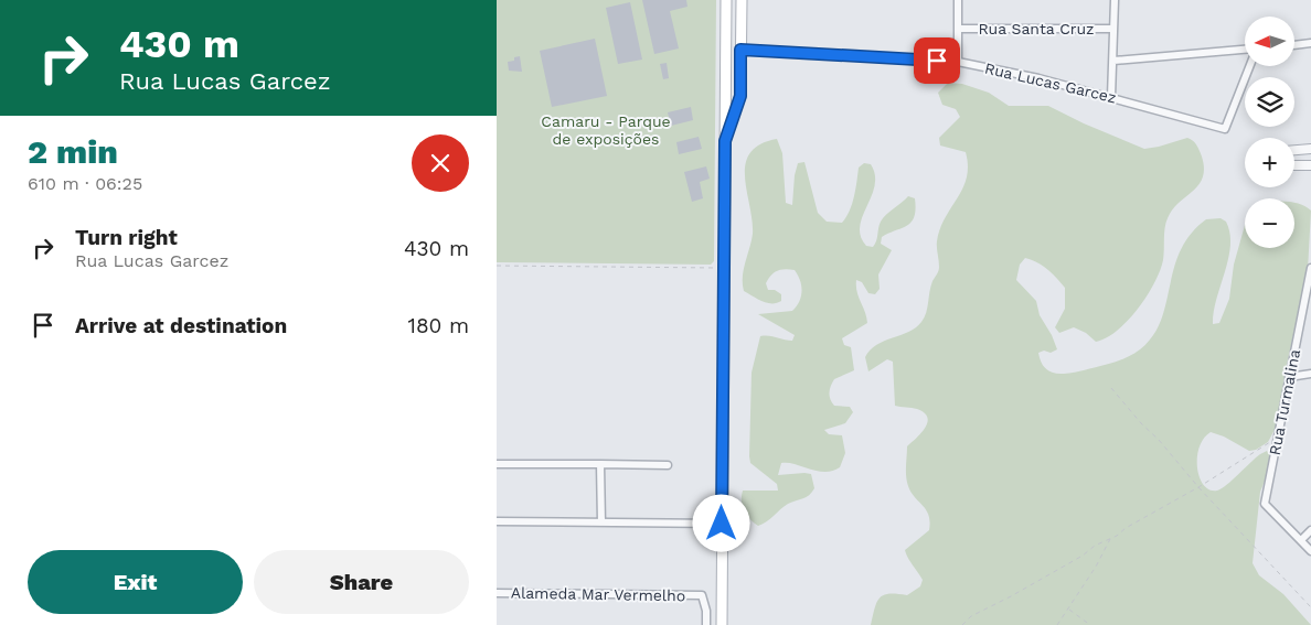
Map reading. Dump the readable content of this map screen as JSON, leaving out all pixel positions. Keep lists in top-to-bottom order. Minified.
{"streets":{"street":["Rua Santa Cruz","Rua Lucas Garcez","Rua Turmalina","Alameda Mar Vermelho"]},"parks":["Camaru - Parque de exposições"],"north":"left","page":{"turn":["430 m","Rua Lucas Garcez"],"map_buttons":["+","−"],"heading":["2 min","610 m · 06:25"],"list":[{"name":"Turn right","note":"Rua Lucas Garcez","value":"430 m"},{"name":"Arrive at destination","value":"180 m"}],"buttons":["Exit","Share"]}}
